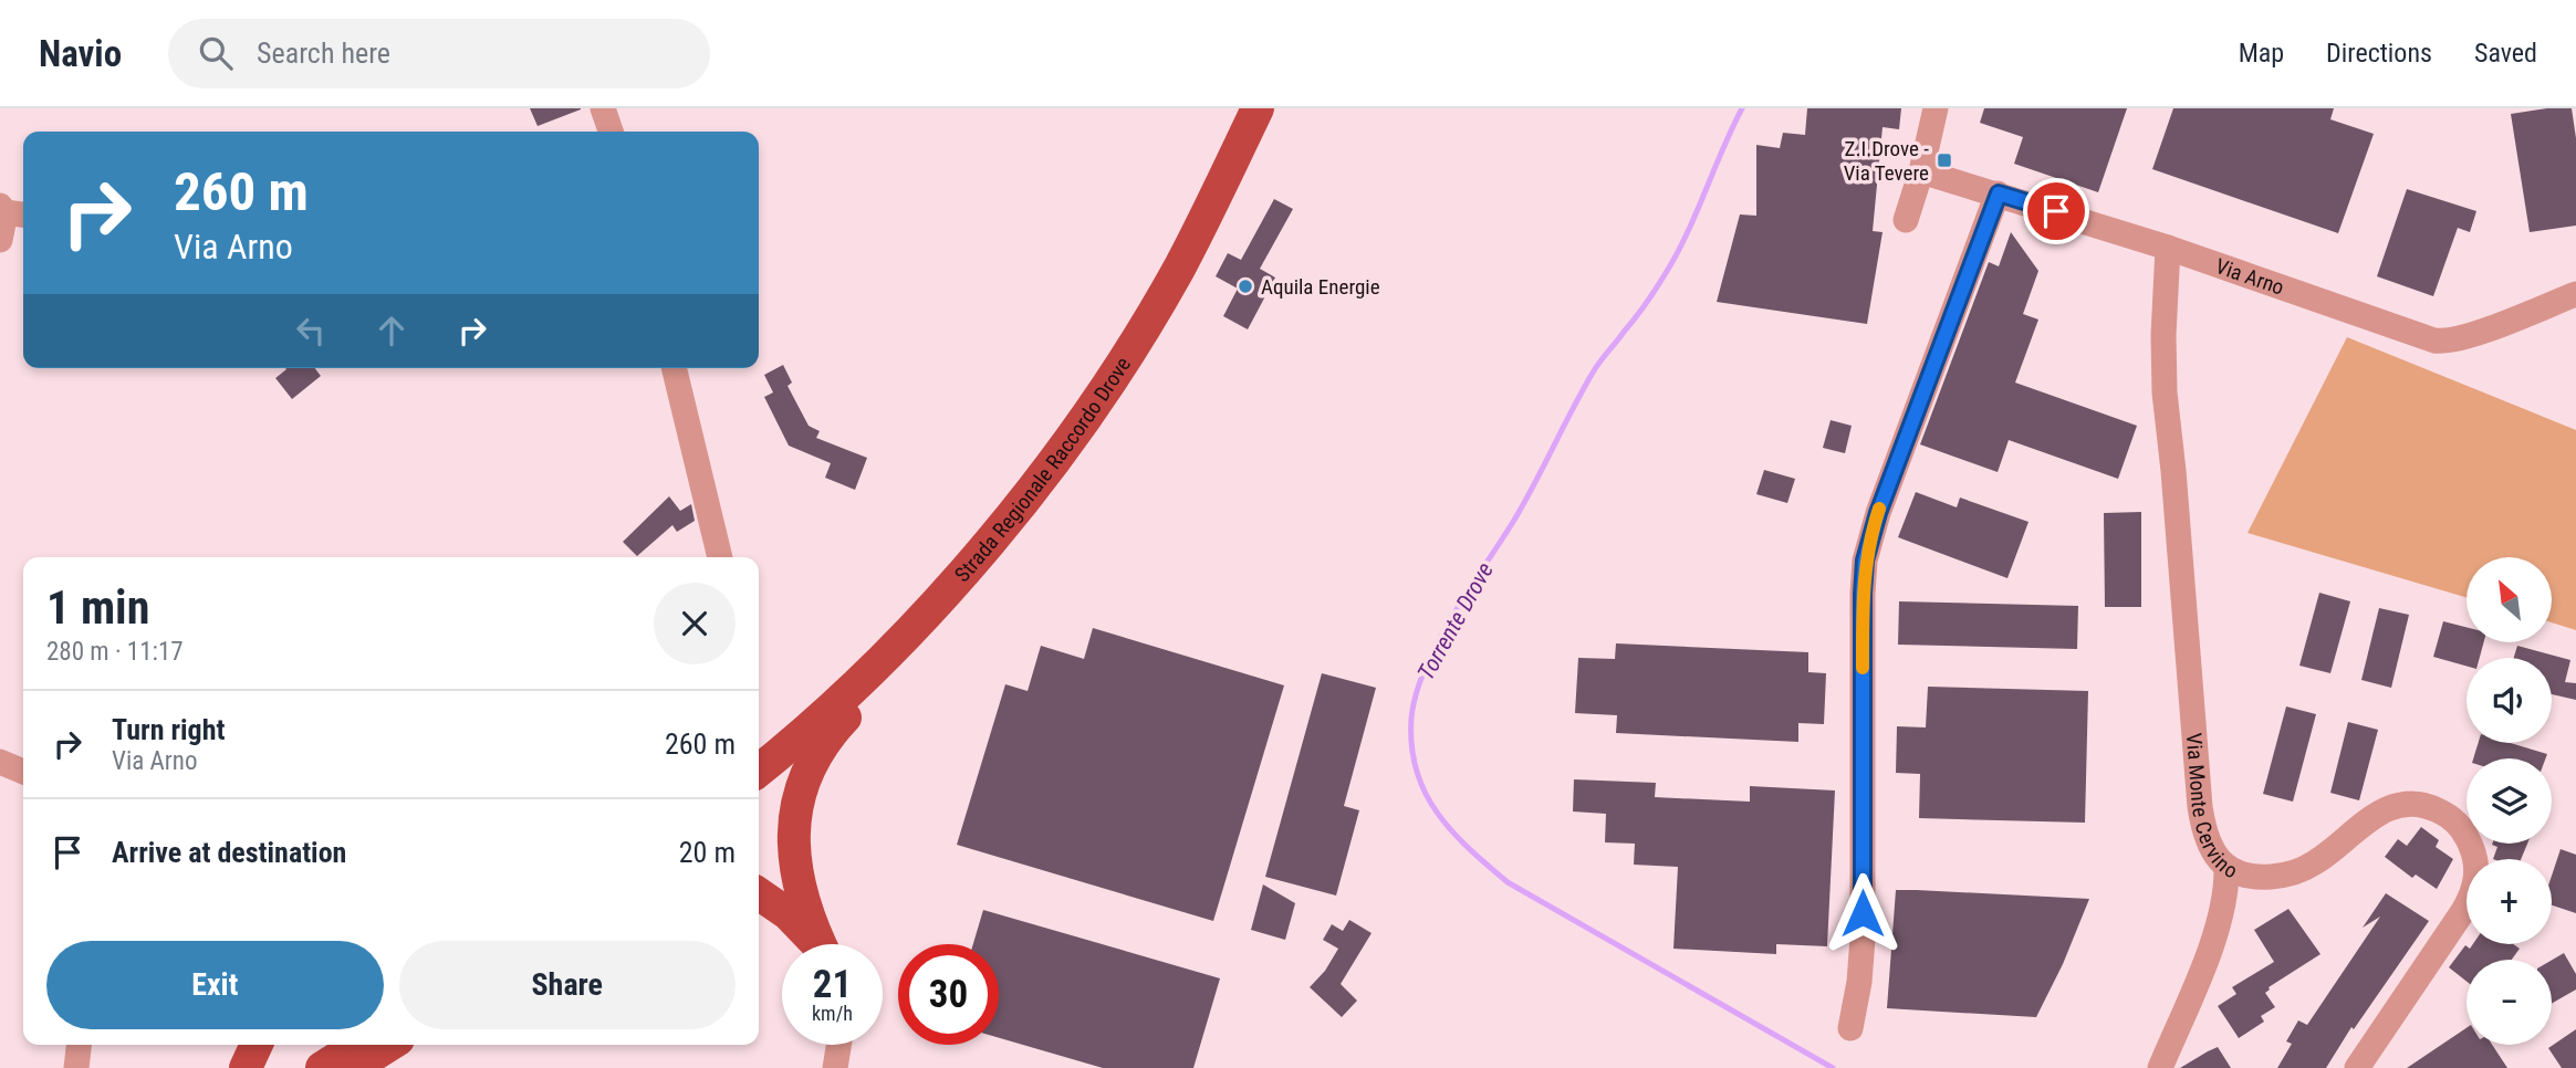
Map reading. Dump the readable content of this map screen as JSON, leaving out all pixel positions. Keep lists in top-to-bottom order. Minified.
{"streets":{"main road":["Strada Regionale Raccordo Drove"],"street":["Via Arno","Via Monte Cervino"]},"crossings":[["Via Arno","Via Monte Cervino"]],"water":["Torrente Drove"],"places":{"transit":["Z.I.Drove - Via Tevere"],"other":["Aquila Energie"]},"north":"top left","page":{"header":"Navio","search":"Search here","nav":["Map","Directions","Saved"],"turn":["260 m","Via Arno"],"map_buttons":["+","−"],"heading":["1 min","280 m · 11:17"],"list":[{"name":"Turn right","note":"Via Arno","value":"260 m"},{"name":"Arrive at destination","value":"20 m"}],"buttons":["Exit","Share"],"speed":"21 km/h","limit":"30"}}
